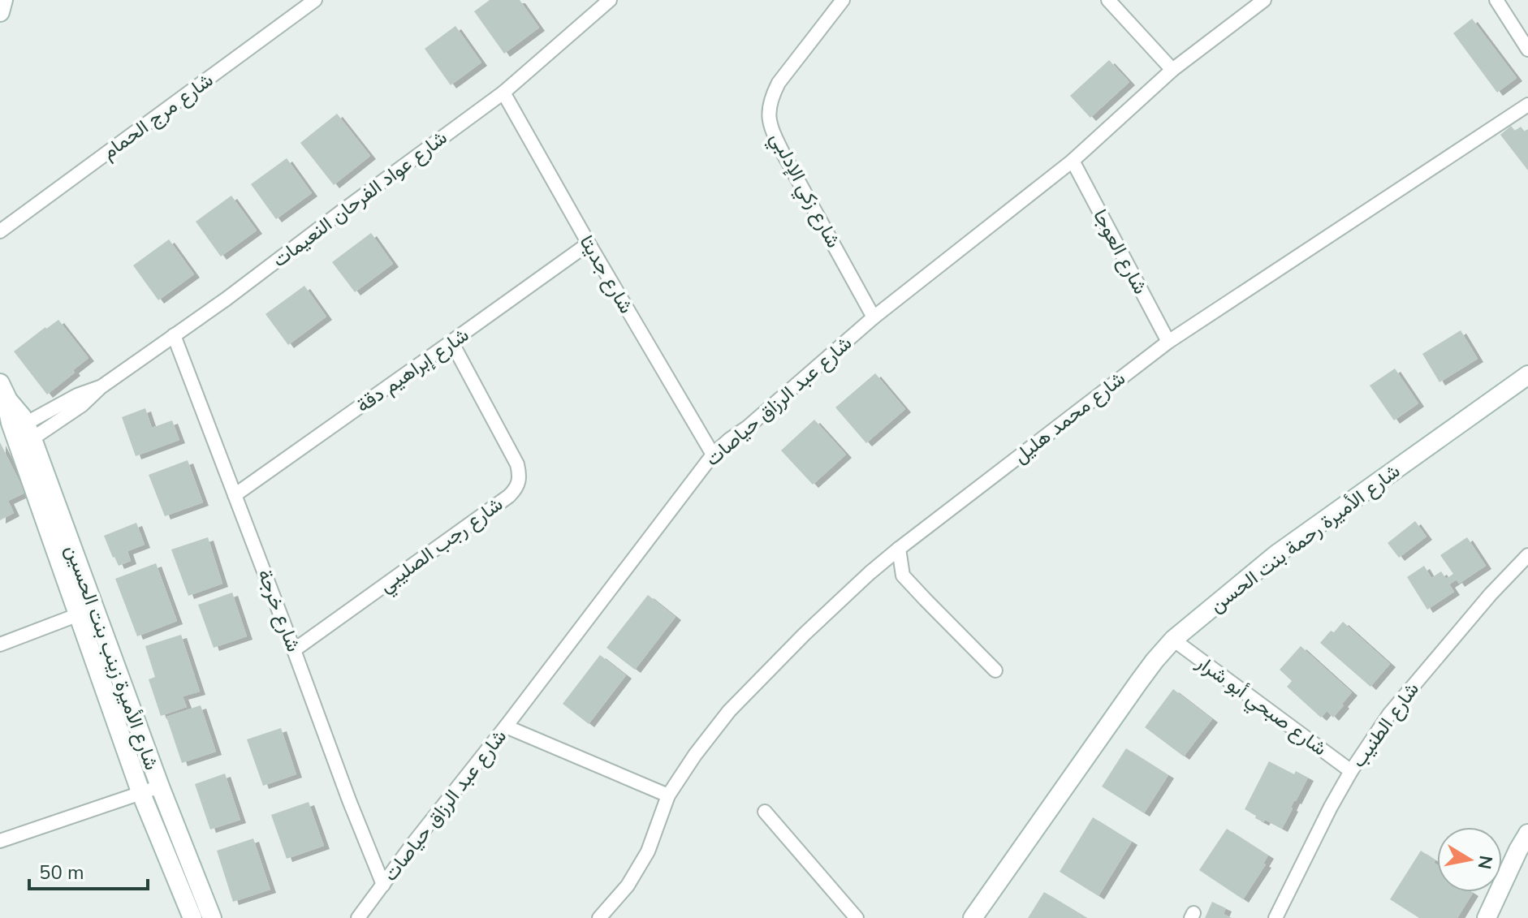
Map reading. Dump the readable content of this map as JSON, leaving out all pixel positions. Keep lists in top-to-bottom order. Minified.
{"streets":{"street":["شارع مرج الحمام","شارع زكي الإدلبي","شارع عواد الفرحان النعيمات","شارع العوجا","شارع جديتا","شارع إبراهيم دقة","شارع عبد الرزاق حياصات","شارع محمد هليل","شارع الأميرة رحمة بنت الحسن","شارع رجب الصليبي","شارع خرجة","شارع الأميرة زينب بنت الحسين","شارع صبحي أبو شرار","شارع الطنيب"]},"crossings":[["شارع زكي الإدلبي","شارع عبد الرزاق حياصات"],["شارع عواد الفرحان النعيمات","شارع جديتا"],["شارع عواد الفرحان النعيمات","شارع خرجة"],["شارع عواد الفرحان النعيمات","شارع الأميرة زينب بنت الحسين"],["شارع العوجا","شارع عبد الرزاق حياصات"],["شارع العوجا","شارع محمد هليل"],["شارع جديتا","شارع إبراهيم دقة"],["شارع جديتا","شارع عبد الرزاق حياصات"],["شارع إبراهيم دقة","شارع رجب الصليبي"],["شارع إبراهيم دقة","شارع خرجة"],["شارع عبد الرزاق حياصات","شارع خرجة"],["شارع الأميرة رحمة بنت الحسن","شارع صبحي أبو شرار"],["شارع رجب الصليبي","شارع خرجة"],["شارع صبحي أبو شرار","شارع الطنيب"]],"scale_bar":"50 m","north":"right"}
